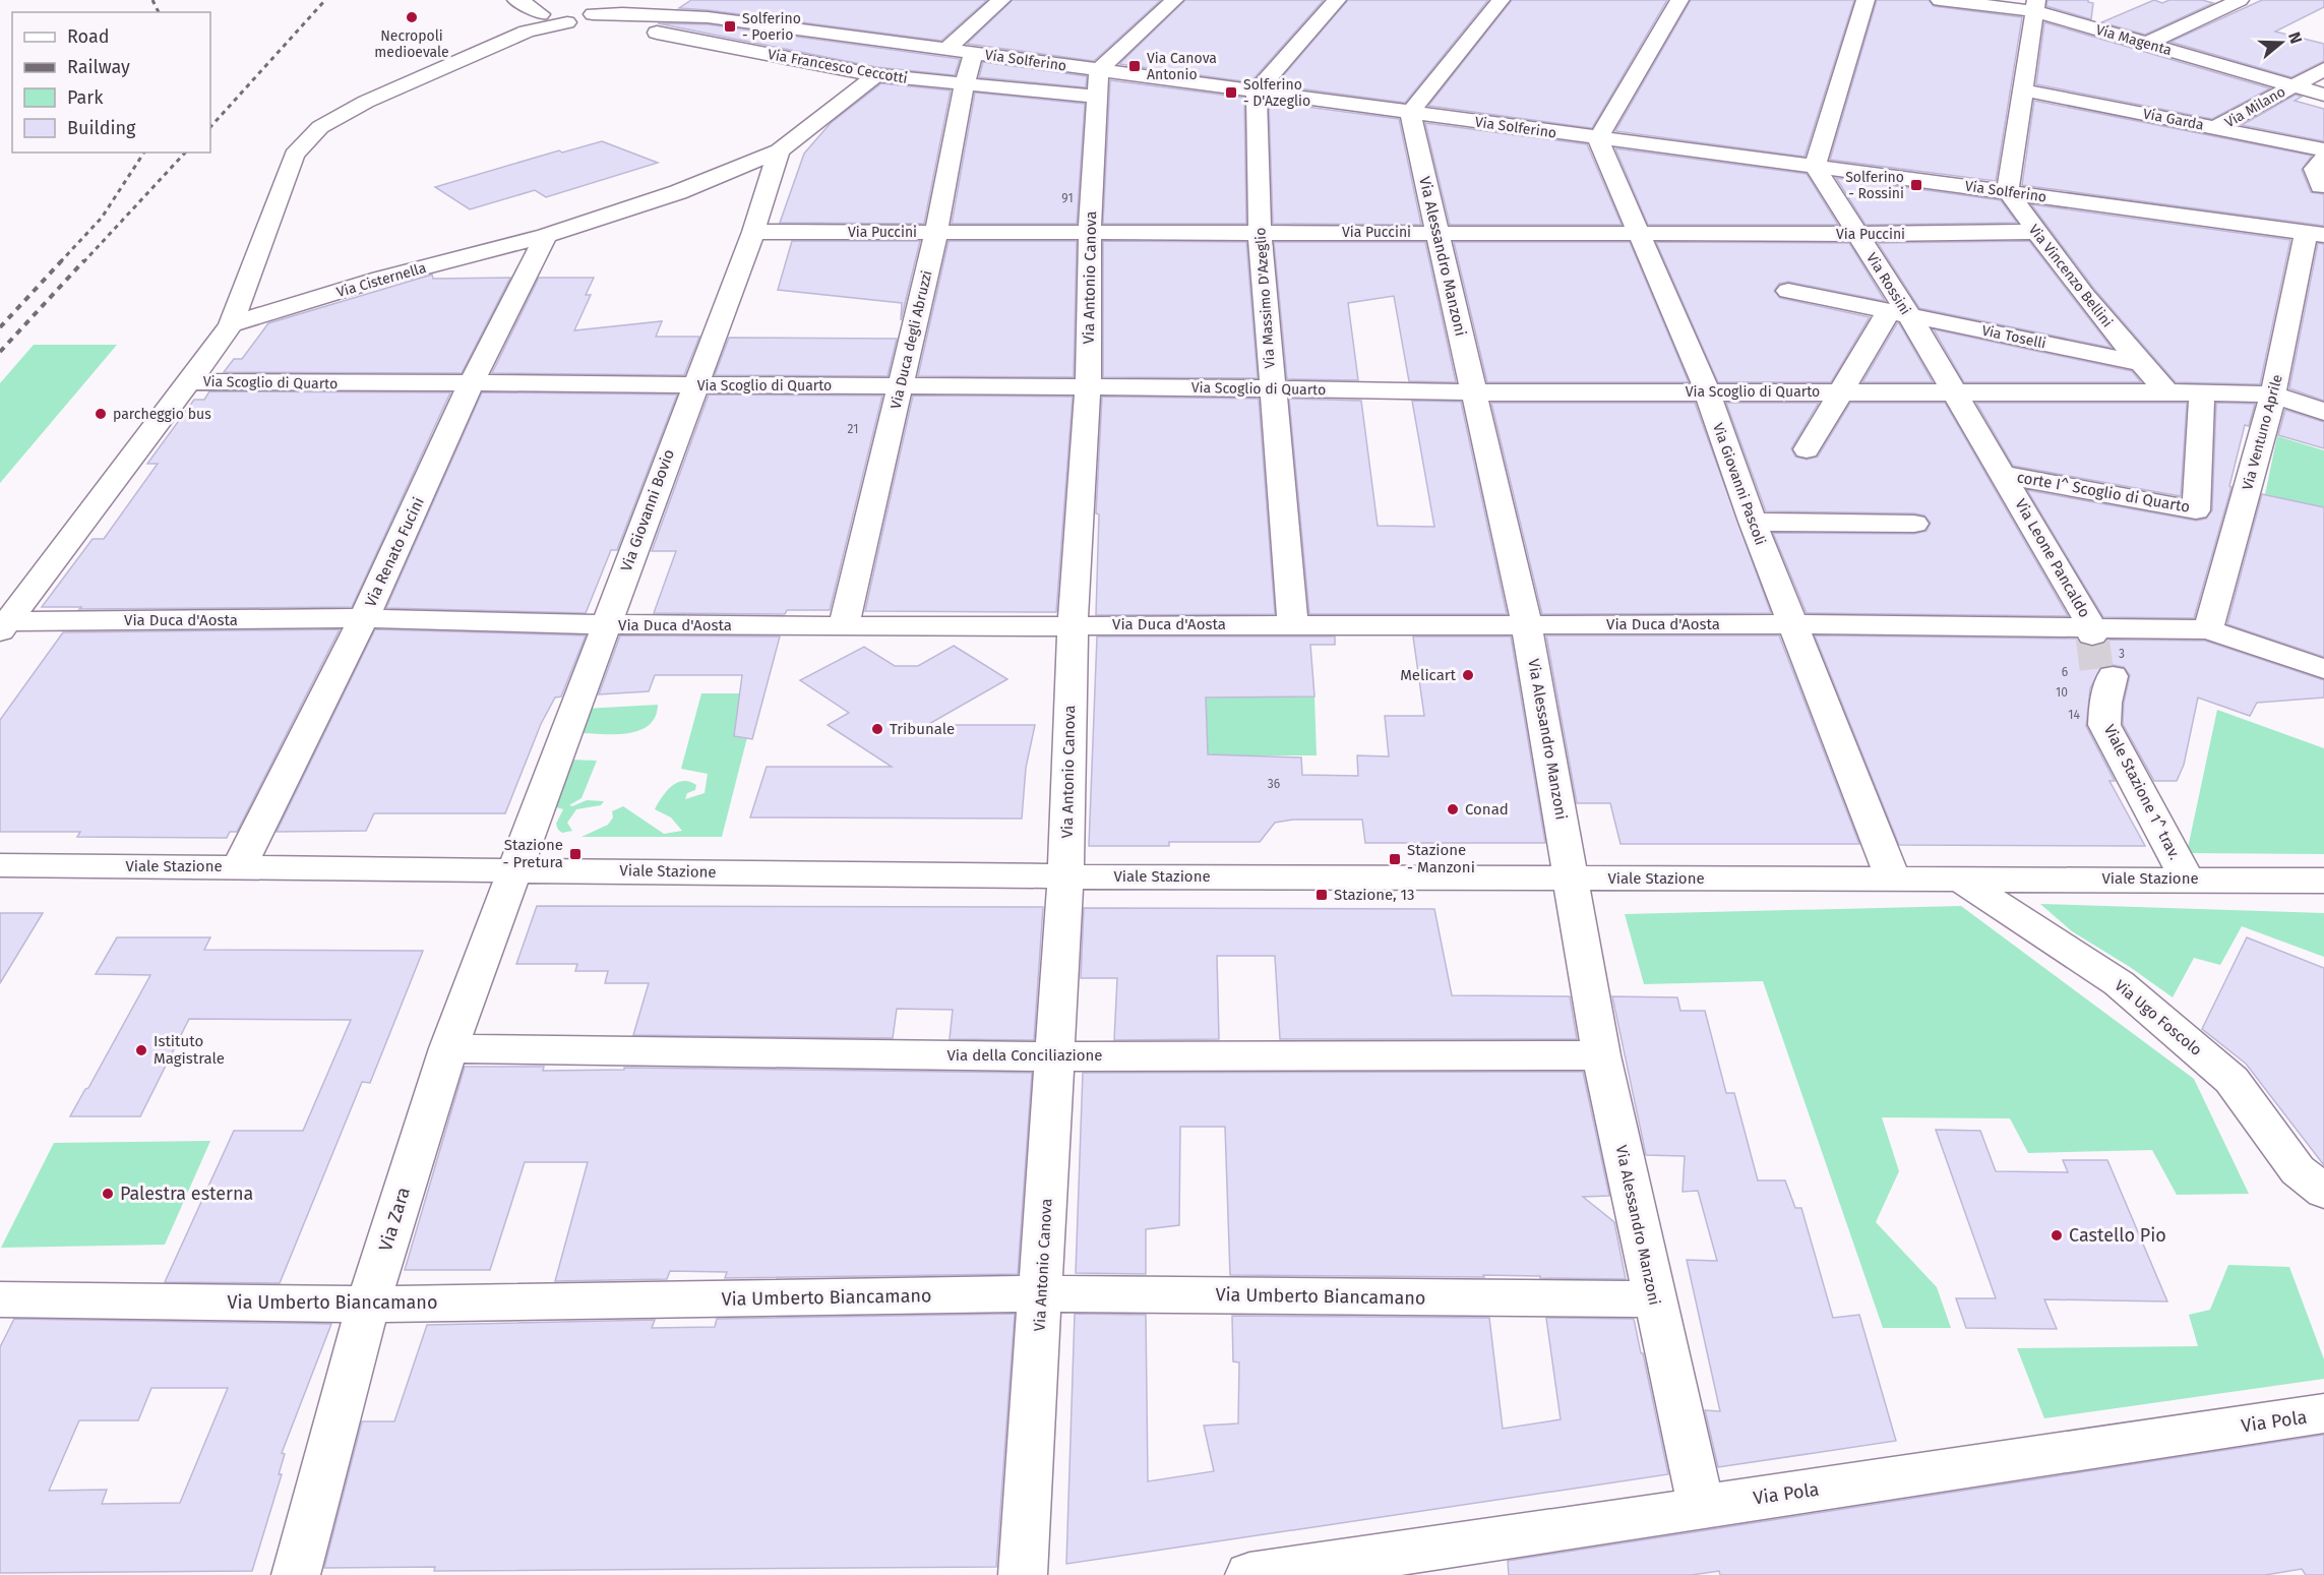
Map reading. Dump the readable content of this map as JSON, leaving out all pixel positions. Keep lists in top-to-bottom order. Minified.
{"streets":{"street":["Via Magenta","Via Solferino","Via Francesco Ceccotti","Via Milano","Via Garda","Via Puccini","Via Alessandro Manzoni","Via Vincenzo Bellini","Via Antonio Canova","Via Cisternella","Via Rossini","Via Massimo D'Azeglio","Via Toselli","Via Duca degli Abruzzi","Via Scoglio di Quarto","Via Ventuno Aprile","Via Giovanni Pascoli","corte I^ Scoglio di Quarto","Via Giovanni Bovio","Via Renato Fucini","Via Leone Pancaldo","Via Duca d'Aosta","Viale Stazione 1^ trav.","Viale Stazione","Via Ugo Foscolo","Via della Conciliazione","Via Zara","Via Umberto Biancamano","Via Pola"]},"crossings":[["Via Magenta","Via Milano"],["Via Solferino","Via Francesco Ceccotti"],["Via Solferino","Via Alessandro Manzoni"],["Via Solferino","Via Vincenzo Bellini"],["Via Solferino","Via Antonio Canova"],["Via Solferino","Via Rossini"],["Via Solferino","Via Massimo D'Azeglio"],["Via Solferino","Via Duca degli Abruzzi"],["Via Solferino","Via Ventuno Aprile"],["Via Solferino","Via Giovanni Pascoli"],["Via Francesco Ceccotti","Via Antonio Canova"],["Via Francesco Ceccotti","Via Cisternella"],["Via Francesco Ceccotti","Via Duca degli Abruzzi"],["Via Milano","Via Garda"],["Via Puccini","Via Alessandro Manzoni"],["Via Puccini","Via Vincenzo Bellini"],["Via Puccini","Via Antonio Canova"],["Via Puccini","Via Rossini"],["Via Puccini","Via Massimo D'Azeglio"],["Via Puccini","Via Duca degli Abruzzi"],["Via Puccini","Via Giovanni Pascoli"],["Via Puccini","Via Giovanni Bovio"],["Via Alessandro Manzoni","Via Scoglio di Quarto"],["Via Alessandro Manzoni","Via Duca d'Aosta"],["Via Alessandro Manzoni","Viale Stazione"],["Via Alessandro Manzoni","Via della Conciliazione"],["Via Alessandro Manzoni","Via Umberto Biancamano"],["Via Alessandro Manzoni","Via Pola"],["Via Vincenzo Bellini","Via Toselli"],["Via Vincenzo Bellini","Via Scoglio di Quarto"],["Via Antonio Canova","Via Scoglio di Quarto"],["Via Antonio Canova","Via Duca d'Aosta"],["Via Antonio Canova","Viale Stazione"],["Via Antonio Canova","Via della Conciliazione"],["Via Antonio Canova","Via Umberto Biancamano"],["Via Cisternella","Via Giovanni Bovio"],["Via Cisternella","Via Renato Fucini"],["Via Rossini","Via Toselli"],["Via Rossini","Via Scoglio di Quarto"],["Via Rossini","Via Leone Pancaldo"],["Via Massimo D'Azeglio","Via Scoglio di Quarto"],["Via Massimo D'Azeglio","Via Duca d'Aosta"],["Via Duca degli Abruzzi","Via Scoglio di Quarto"],["Via Duca degli Abruzzi","Via Duca d'Aosta"],["Via Scoglio di Quarto","Via Ventuno Aprile"],["Via Scoglio di Quarto","Via Giovanni Pascoli"],["Via Scoglio di Quarto","corte I^ Scoglio di Quarto"],["Via Scoglio di Quarto","Via Giovanni Bovio"],["Via Scoglio di Quarto","Via Renato Fucini"],["Via Scoglio di Quarto","Via Leone Pancaldo"],["Via Ventuno Aprile","Via Duca d'Aosta"],["Via Giovanni Pascoli","Via Duca d'Aosta"],["Via Giovanni Pascoli","Viale Stazione"],["corte I^ Scoglio di Quarto","Via Leone Pancaldo"],["Via Giovanni Bovio","Via Duca d'Aosta"],["Via Giovanni Bovio","Viale Stazione"],["Via Giovanni Bovio","Via Zara"],["Via Renato Fucini","Via Duca d'Aosta"],["Via Renato Fucini","Viale Stazione"],["Via Leone Pancaldo","Via Duca d'Aosta"],["Viale Stazione 1^ trav.","Viale Stazione"],["Viale Stazione","Via Ugo Foscolo"],["Viale Stazione","Via Zara"],["Via della Conciliazione","Via Zara"],["Via Zara","Via Umberto Biancamano"]],"places":{"other":["Necropoli medioevale","parcheggio bus","Melicart","Tribunale","Conad","Istituto Magistrale","Palestra esterna","Castello Pio"],"transit":["Solferino - Poerio","Via Canova Antonio","Solferino - D'Azeglio","Solferino - Rossini","Stazione - Pretura","Stazione - Manzoni","Stazione, 13"]},"house_numbers":["91","21","3","6","10","14","36"],"legend":["Road","Railway","Park","Building"],"north":"right"}
